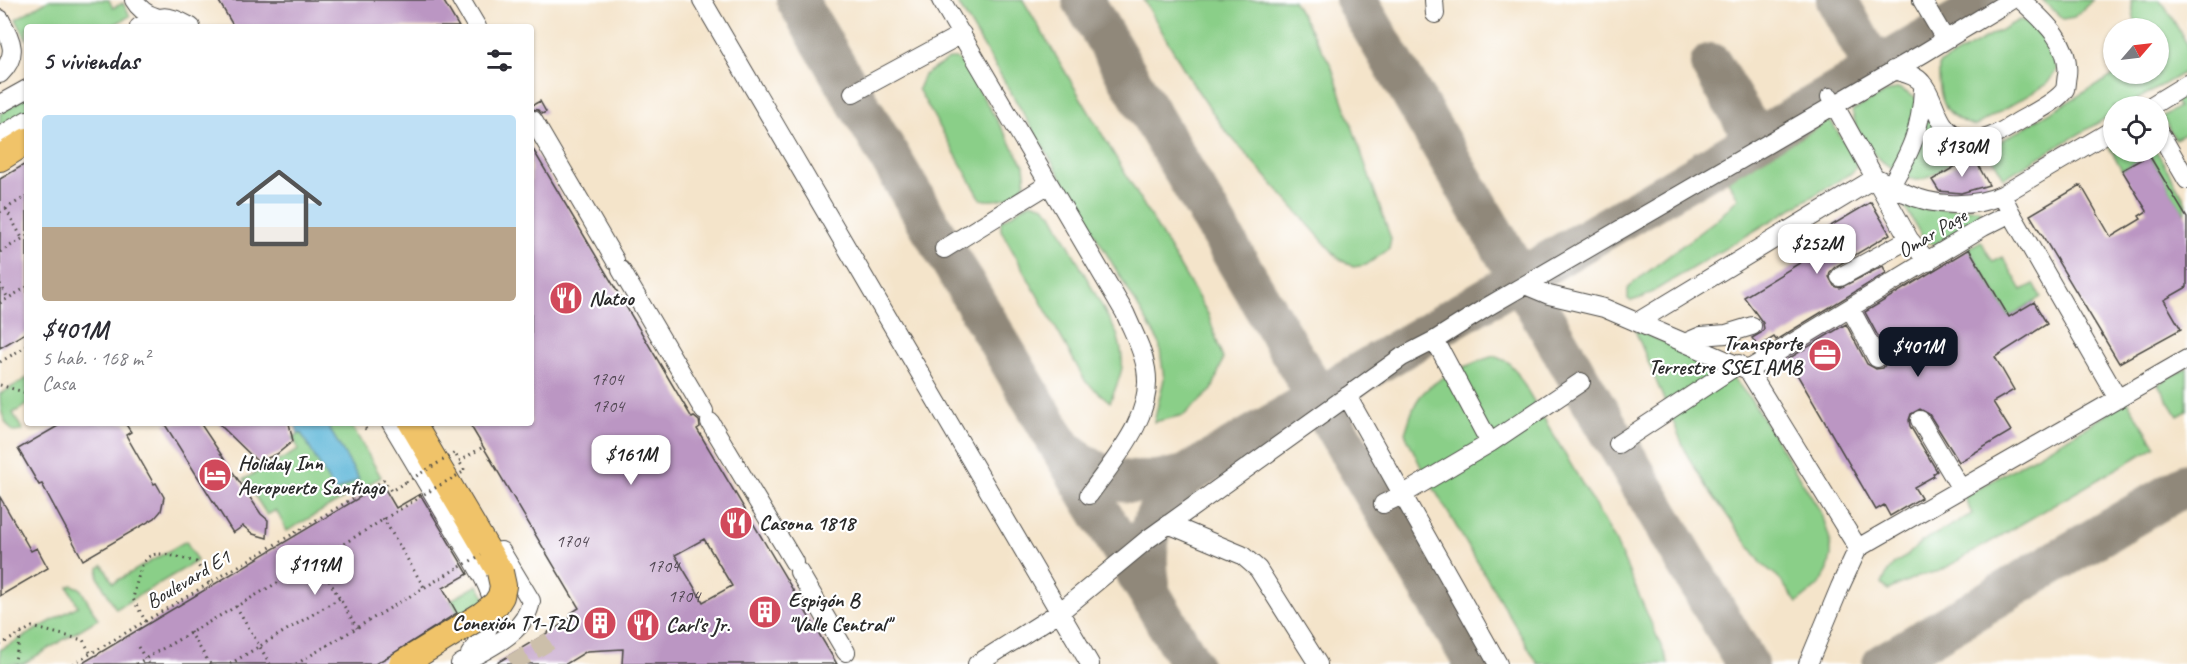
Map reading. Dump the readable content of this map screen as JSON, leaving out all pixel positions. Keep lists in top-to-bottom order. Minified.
{"streets":{"lane":["Omar Page"],"path":["Boulevard E1"]},"places":{"restaurant":["Natoo","Casona 1818","Carl's Jr."],"office":["Transporte Terrestre SSEI AMB"],"hotel":["Holiday Inn Aeropuerto Santiago"],"building":["Espigón B \"Valle Central\"","Conexión T1-T2D"]},"house_numbers":["1704","1704","1704","1704","1704"],"north":"top right","page":{"heading":"5 viviendas","list":[{"name":"$401M","note":"5 hab. · 168 m² · Casa"}],"price":["$130M","$252M","$401M","$161M","$119M"]}}
